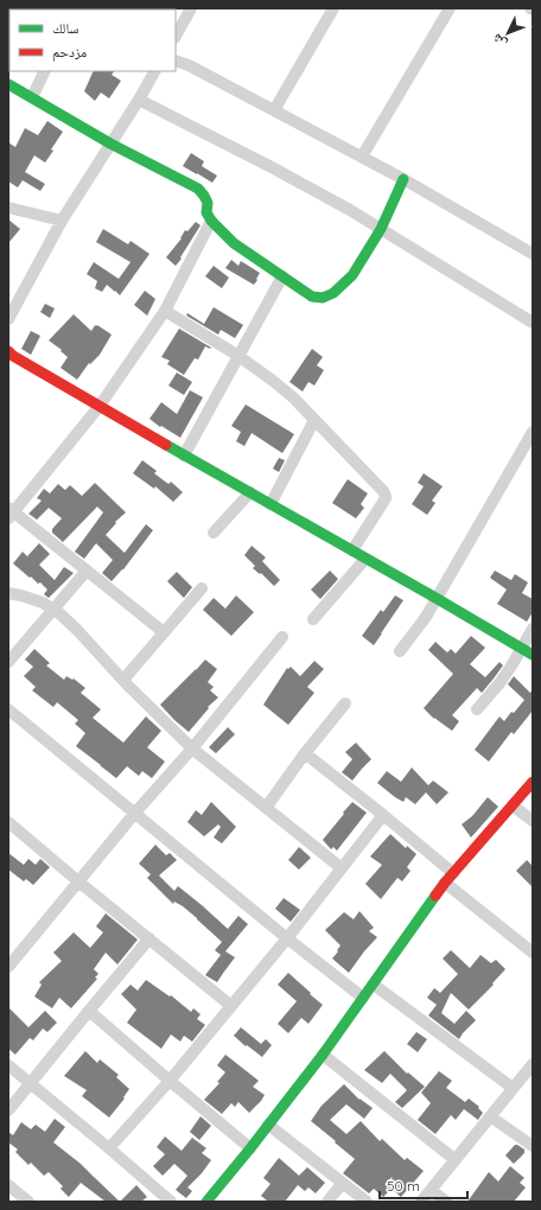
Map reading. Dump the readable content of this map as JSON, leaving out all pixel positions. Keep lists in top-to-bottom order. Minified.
{"legend":["سالك","مزدحم"],"scale_bar":"50 m","north":"bottom left"}
